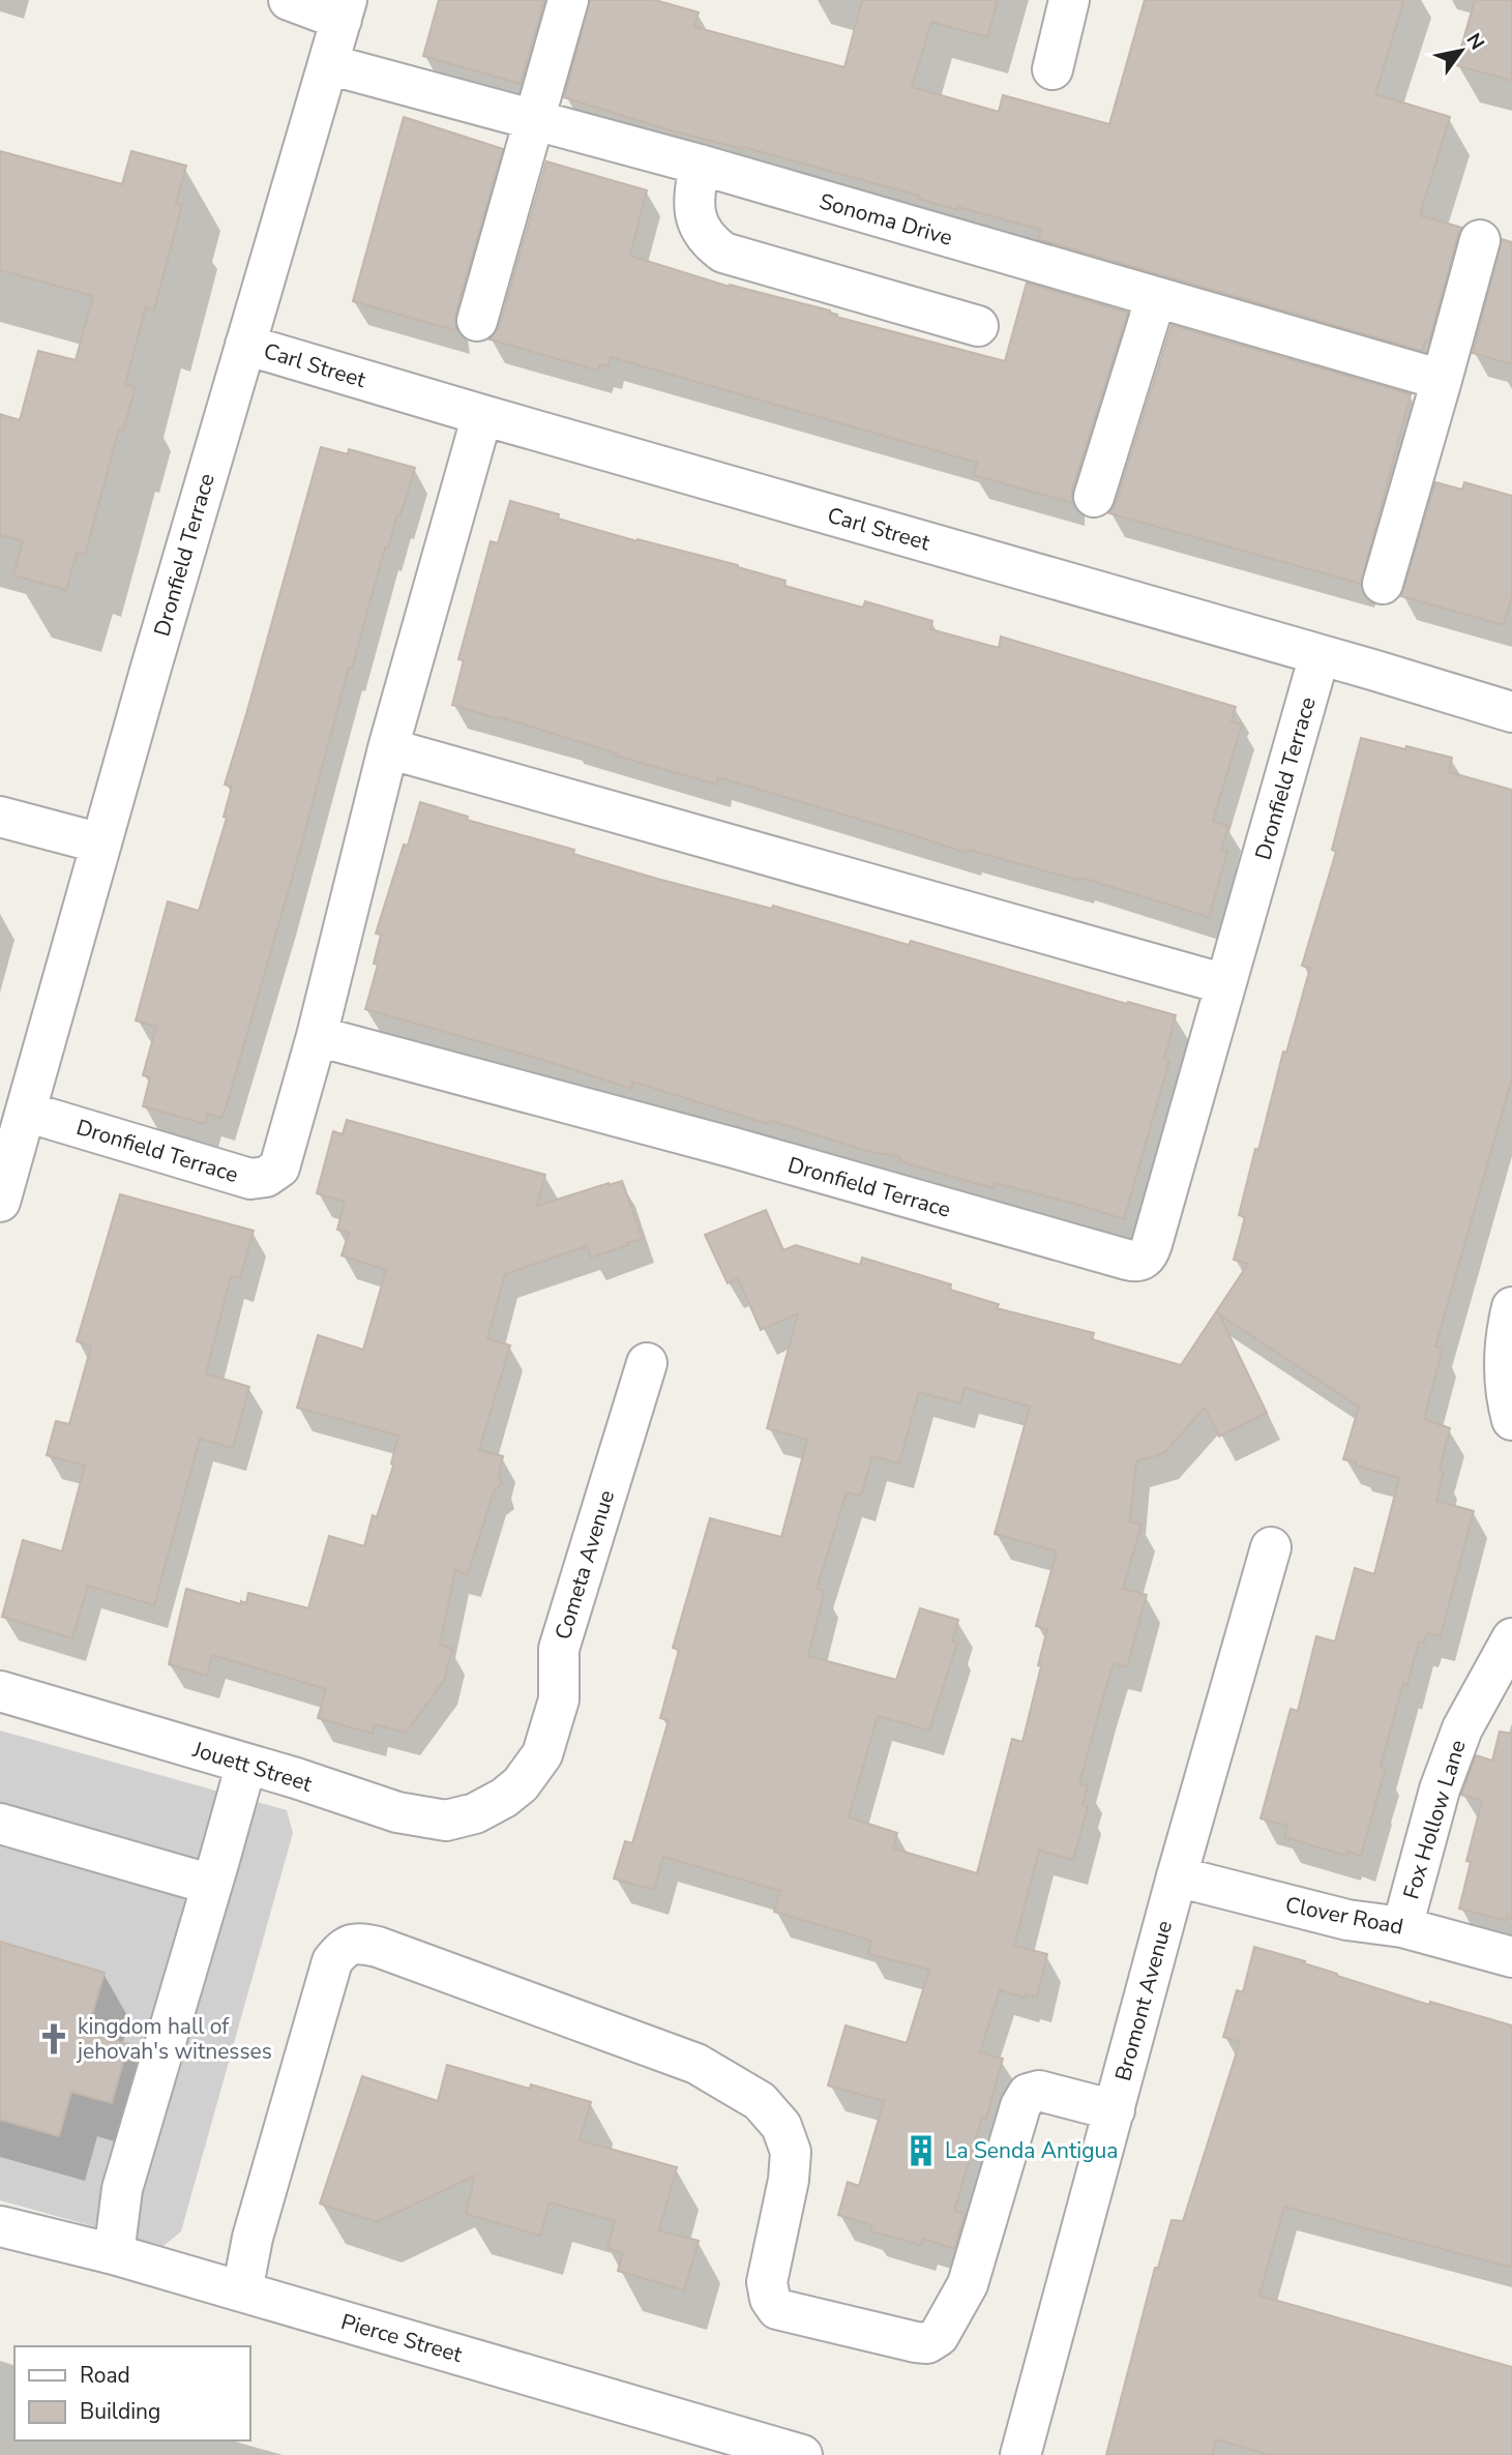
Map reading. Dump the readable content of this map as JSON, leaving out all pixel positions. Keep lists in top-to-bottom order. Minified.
{"streets":{"street":["Sonoma Drive","Carl Street","Dronfield Terrace","Cometa Avenue","Jouett Street","Fox Hollow Lane","Clover Road","Bromont Avenue","Pierce Street"]},"crossings":[["Sonoma Drive","Dronfield Terrace"],["Carl Street","Dronfield Terrace"],["Cometa Avenue","Jouett Street"],["Fox Hollow Lane","Clover Road"],["Clover Road","Bromont Avenue"]],"places":{"church":["kingdom hall of jehovah's witnesses"],"building":["La Senda Antigua"]},"legend":["Road","Building"],"north":"top right"}
